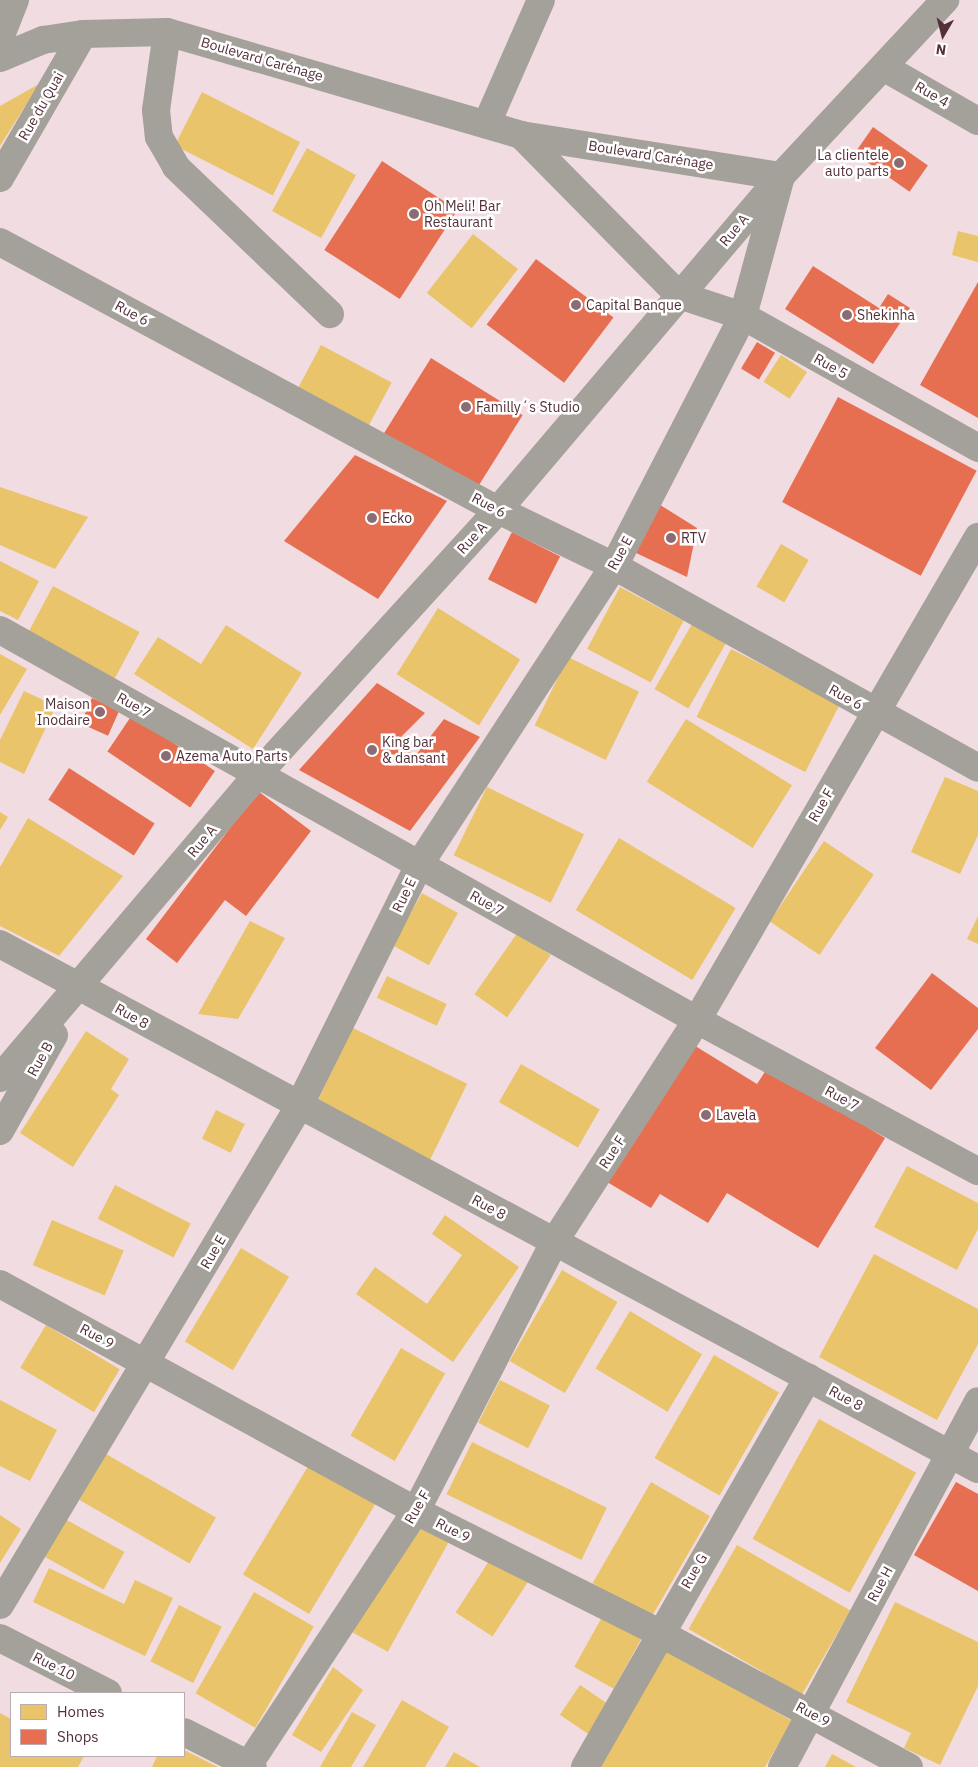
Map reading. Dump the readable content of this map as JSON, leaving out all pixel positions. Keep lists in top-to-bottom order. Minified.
{"streets":{"street":["Boulevard Carénage","Rue 4","Rue du Quai","Rue A","Rue 6","Rue 5","Rue E","Rue 7","Rue F","Rue 8","Rue B","Rue 9","Rue G","Rue H","Rue 10"]},"crossings":[["Boulevard Carénage","Rue du Quai"],["Boulevard Carénage","Rue A"],["Boulevard Carénage","Rue 5"],["Boulevard Carénage","Rue E"],["Rue 4","Rue A"],["Rue A","Rue 6"],["Rue A","Rue 5"],["Rue A","Rue E"],["Rue A","Rue 7"],["Rue A","Rue 8"],["Rue A","Rue B"],["Rue 6","Rue E"],["Rue 6","Rue F"],["Rue 5","Rue E"],["Rue E","Rue 7"],["Rue E","Rue 8"],["Rue E","Rue 9"],["Rue 7","Rue F"],["Rue F","Rue 8"],["Rue F","Rue 9"],["Rue 8","Rue B"],["Rue 8","Rue G"],["Rue 8","Rue H"],["Rue 9","Rue G"],["Rue 9","Rue H"]],"places":["La clientele auto parts","Oh Meli! Bar Restaurant","Capital Banque","Shekinha","Familly´s Studio","Ecko","RTV","Maison Inodaire","King bar & dansant","Azema Auto Parts","Lavela"],"legend":["Homes","Shops"],"north":"bottom"}
